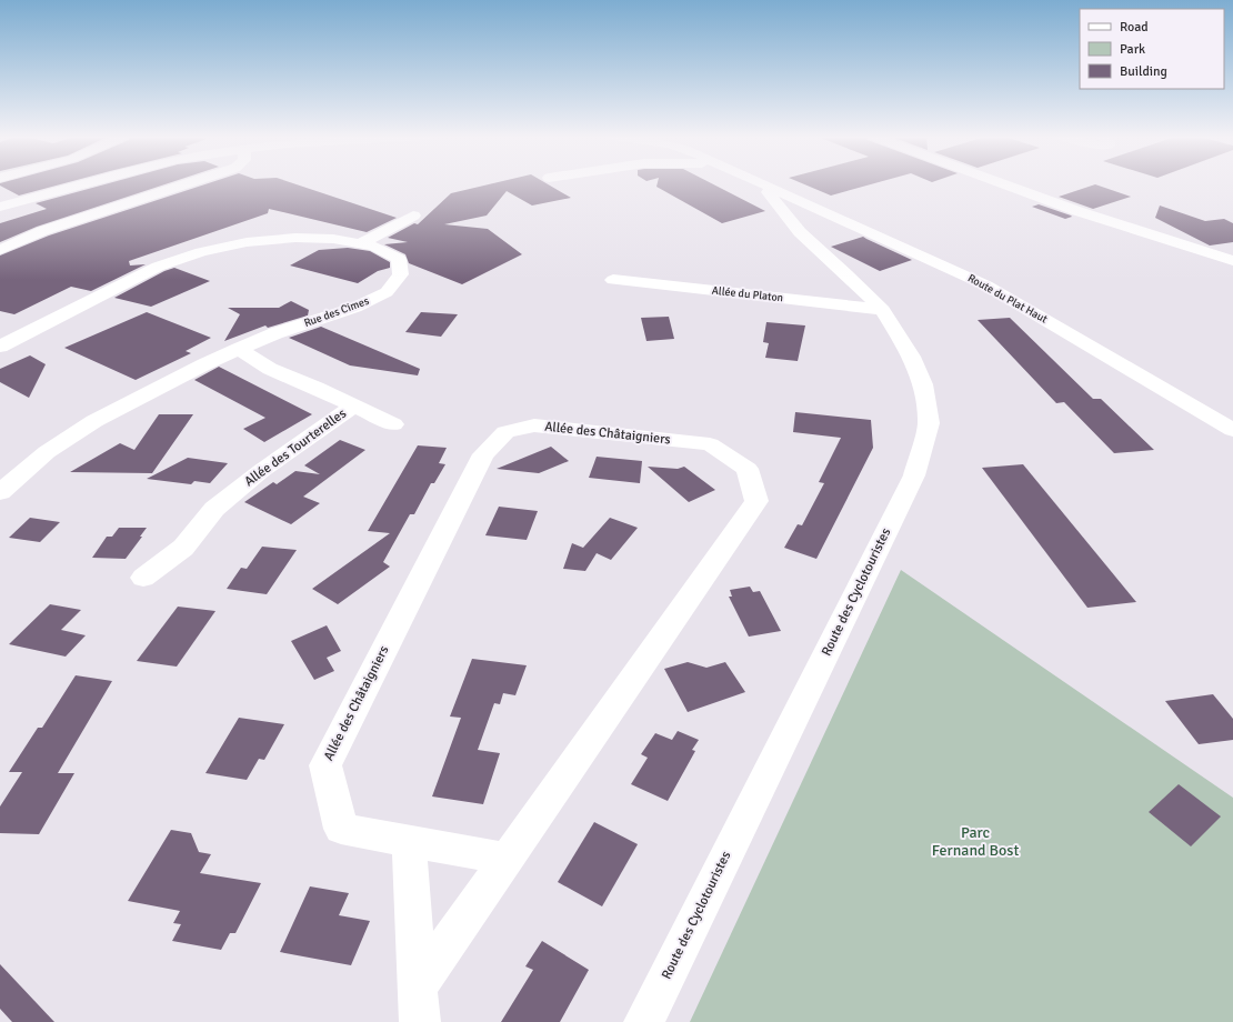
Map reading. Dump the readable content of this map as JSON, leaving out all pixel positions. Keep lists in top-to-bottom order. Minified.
{"streets":{"street":["Allée du Platon","Route du Plat Haut","Rue des Cimes","Allée des Châtaigniers","Allée des Tourterelles","Route des Cyclotouristes"]},"crossings":[["Allée du Platon","Route des Cyclotouristes"],["Route du Plat Haut","Route des Cyclotouristes"],["Rue des Cimes","Allée des Tourterelles"]],"parks":["Parc Fernand Bost"],"legend":["Road","Park","Building"]}
